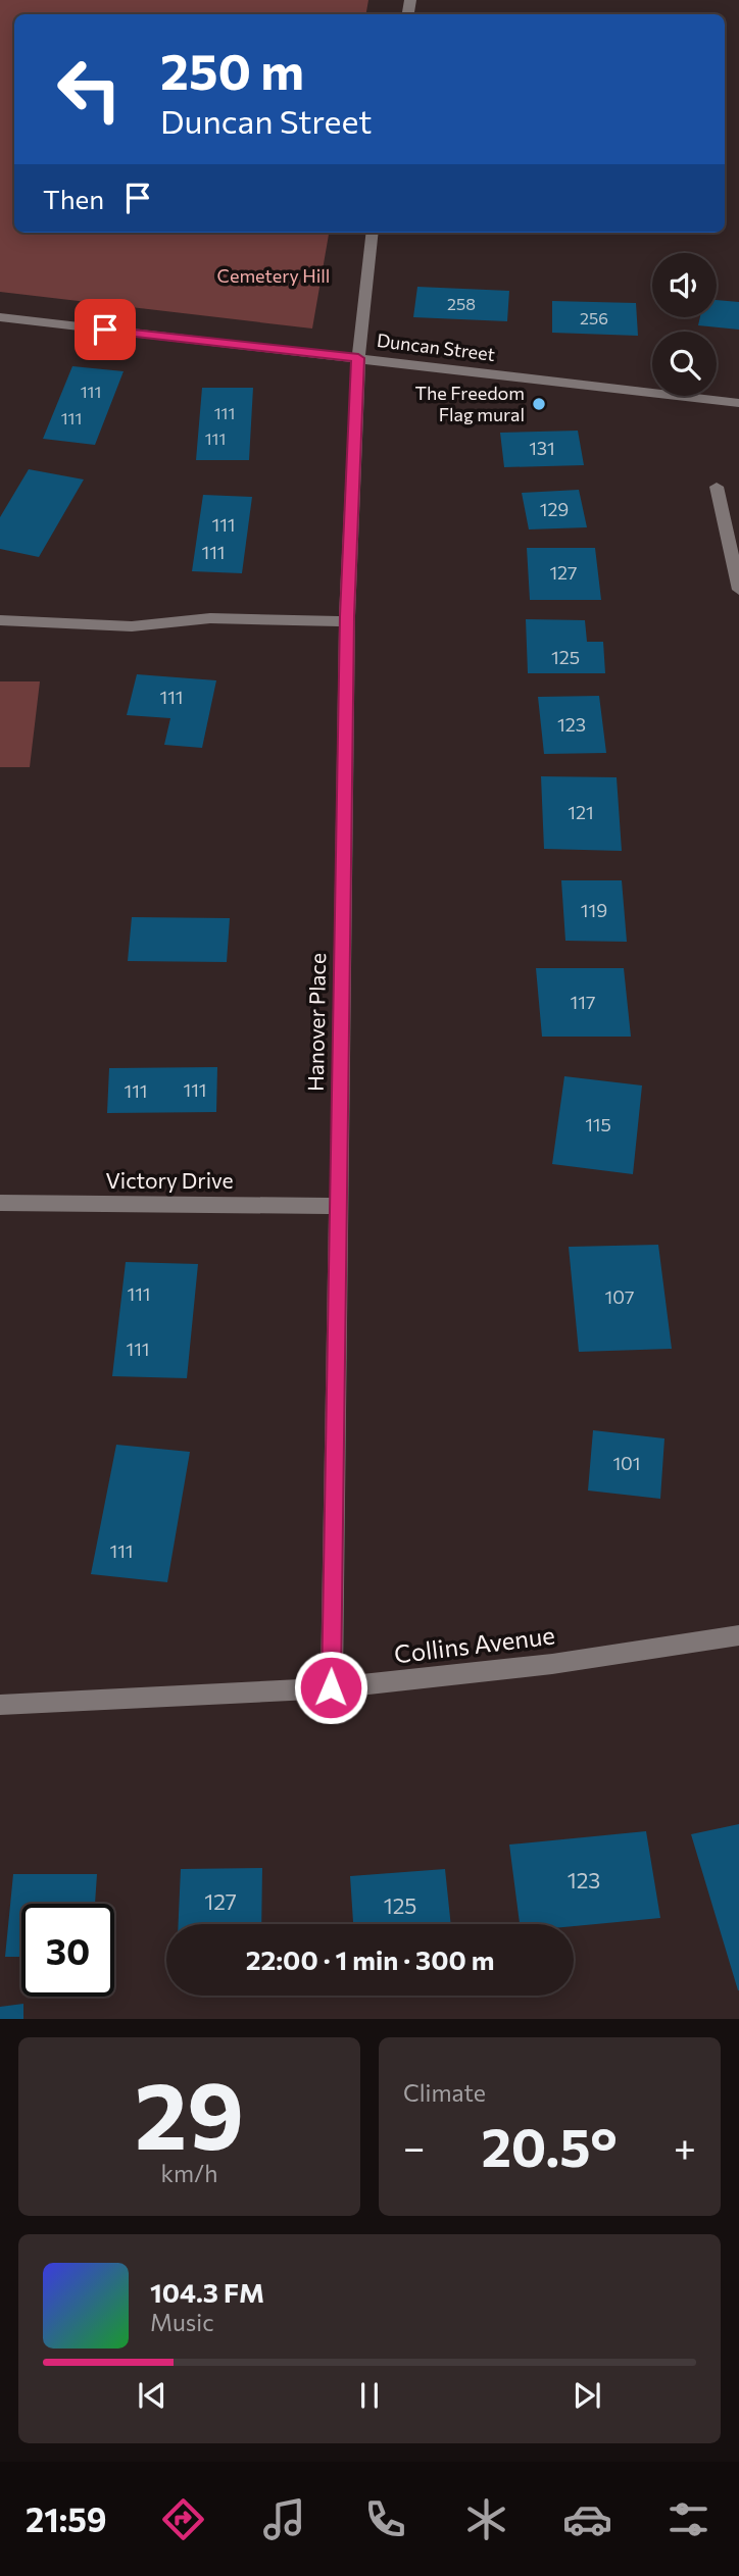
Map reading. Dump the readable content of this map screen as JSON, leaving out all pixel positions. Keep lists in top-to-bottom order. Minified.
{"streets":{"street":["Duncan Street","Hanover Place","Victory Drive","Collins Avenue"]},"crossings":[["Duncan Street","Hanover Place"],["Hanover Place","Victory Drive"],["Hanover Place","Collins Avenue"]],"parks":["Cemetery Hill"],"places":["The Freedom Flag mural"],"house_numbers":["258","256","111","111","111","111","131","129","111","111","127","125","111","123","121","119","117","111","111","115","111","107","111","101","111","123","127","125"],"page":{"turn":["250 m","Duncan Street"],"then":"Then","limit":"30","trip":"22:00 · 1 min · 300 m","tile":[["29","km/h"],"Climate"],"heat":["−","20.5°","+"],"song":["104.3 FM","Music"],"tabs":"21:59"}}
